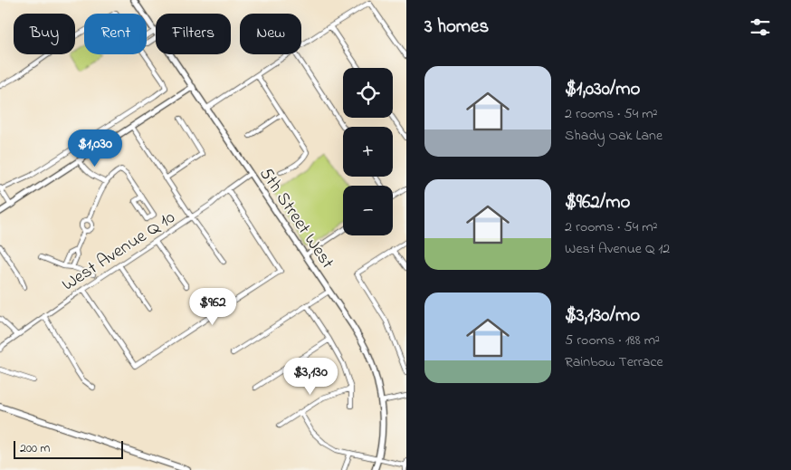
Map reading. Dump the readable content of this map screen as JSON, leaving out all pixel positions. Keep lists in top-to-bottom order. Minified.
{"streets":{"street":["5th Street West","West Avenue Q 10"]},"crossings":[["5th Street West","West Avenue Q 10"]],"scale_bar":"200 m","page":{"heading":"3 homes","chip":["Buy","Rent","Filters","New"],"list":[{"name":"$1,030/mo","note":"2 rooms · 54 m² · Shady Oak Lane"},{"name":"$962/mo","note":"2 rooms · 54 m² · West Avenue Q 12"},{"name":"$3,130/mo","note":"5 rooms · 188 m² · Rainbow Terrace"}],"map_buttons":["+","−"],"price":["$1,030","$962","$3,130"],"scale":"200 m"}}
